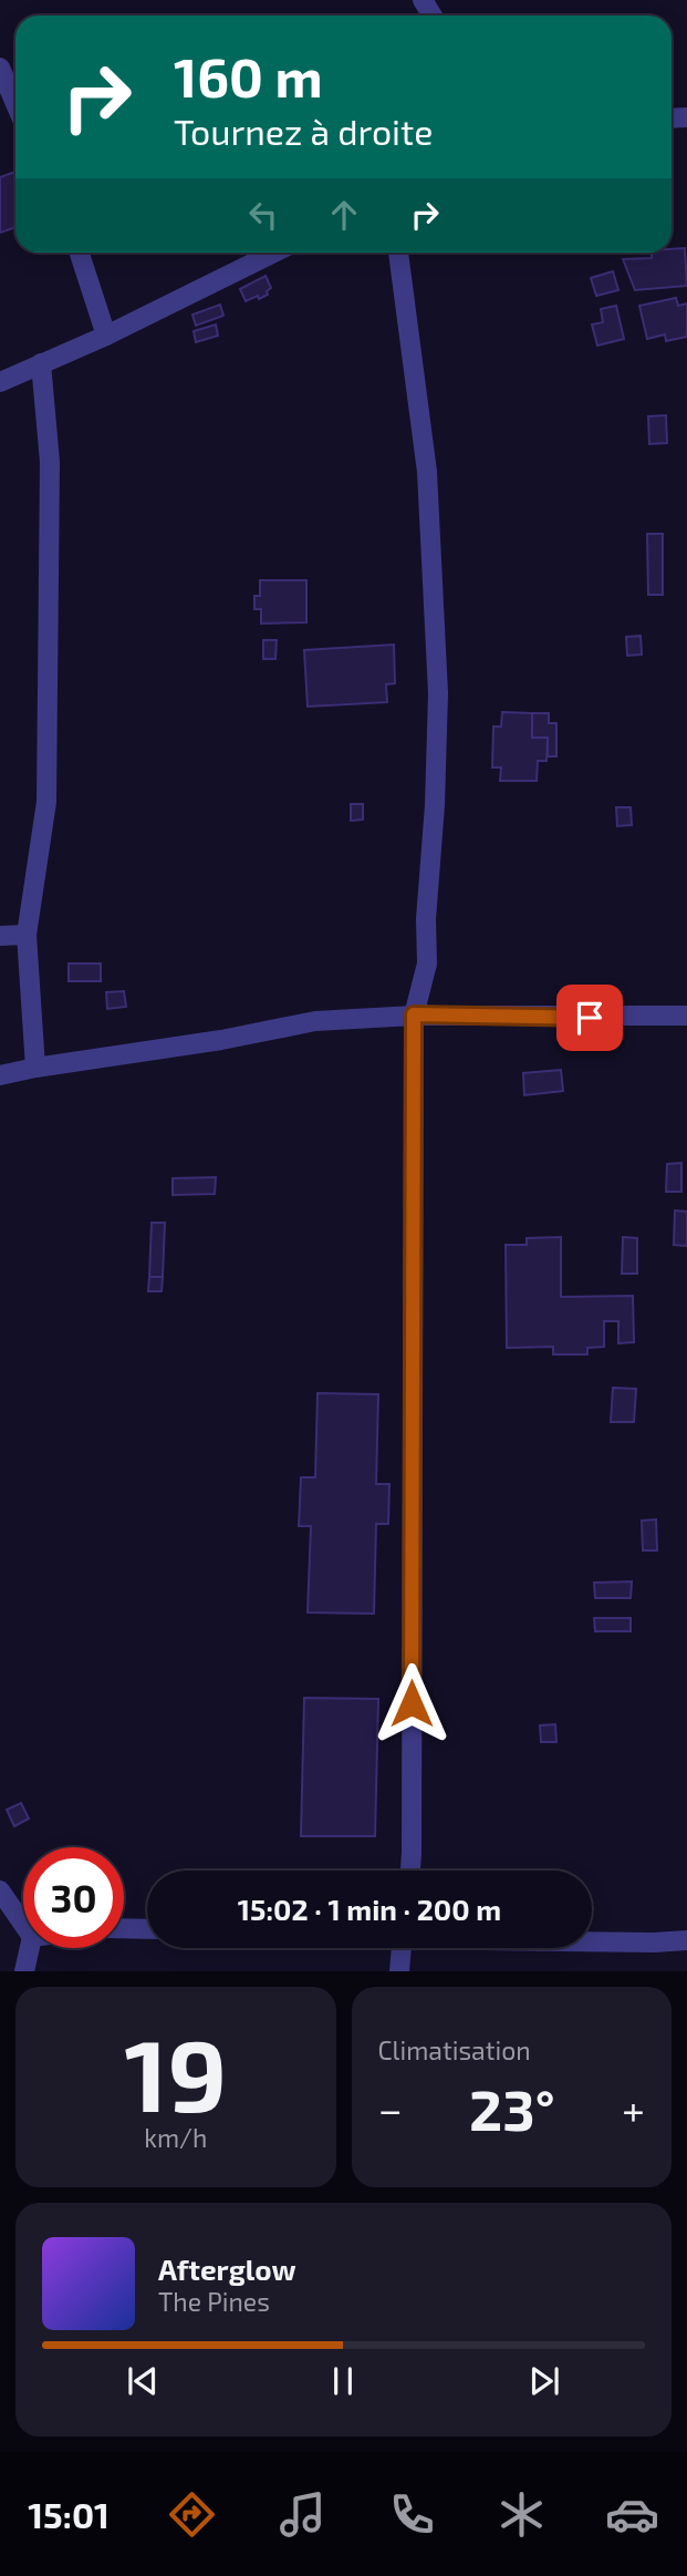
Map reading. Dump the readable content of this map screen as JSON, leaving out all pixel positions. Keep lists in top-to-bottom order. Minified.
{"page":{"turn":["160 m","Tournez à droite"],"limit":"30","trip":"15:02 · 1 min · 200 m","tile":[["19","km/h"],"Climatisation"],"heat":["−","23°","+"],"song":["Afterglow","The Pines"],"tabs":"15:01"}}
